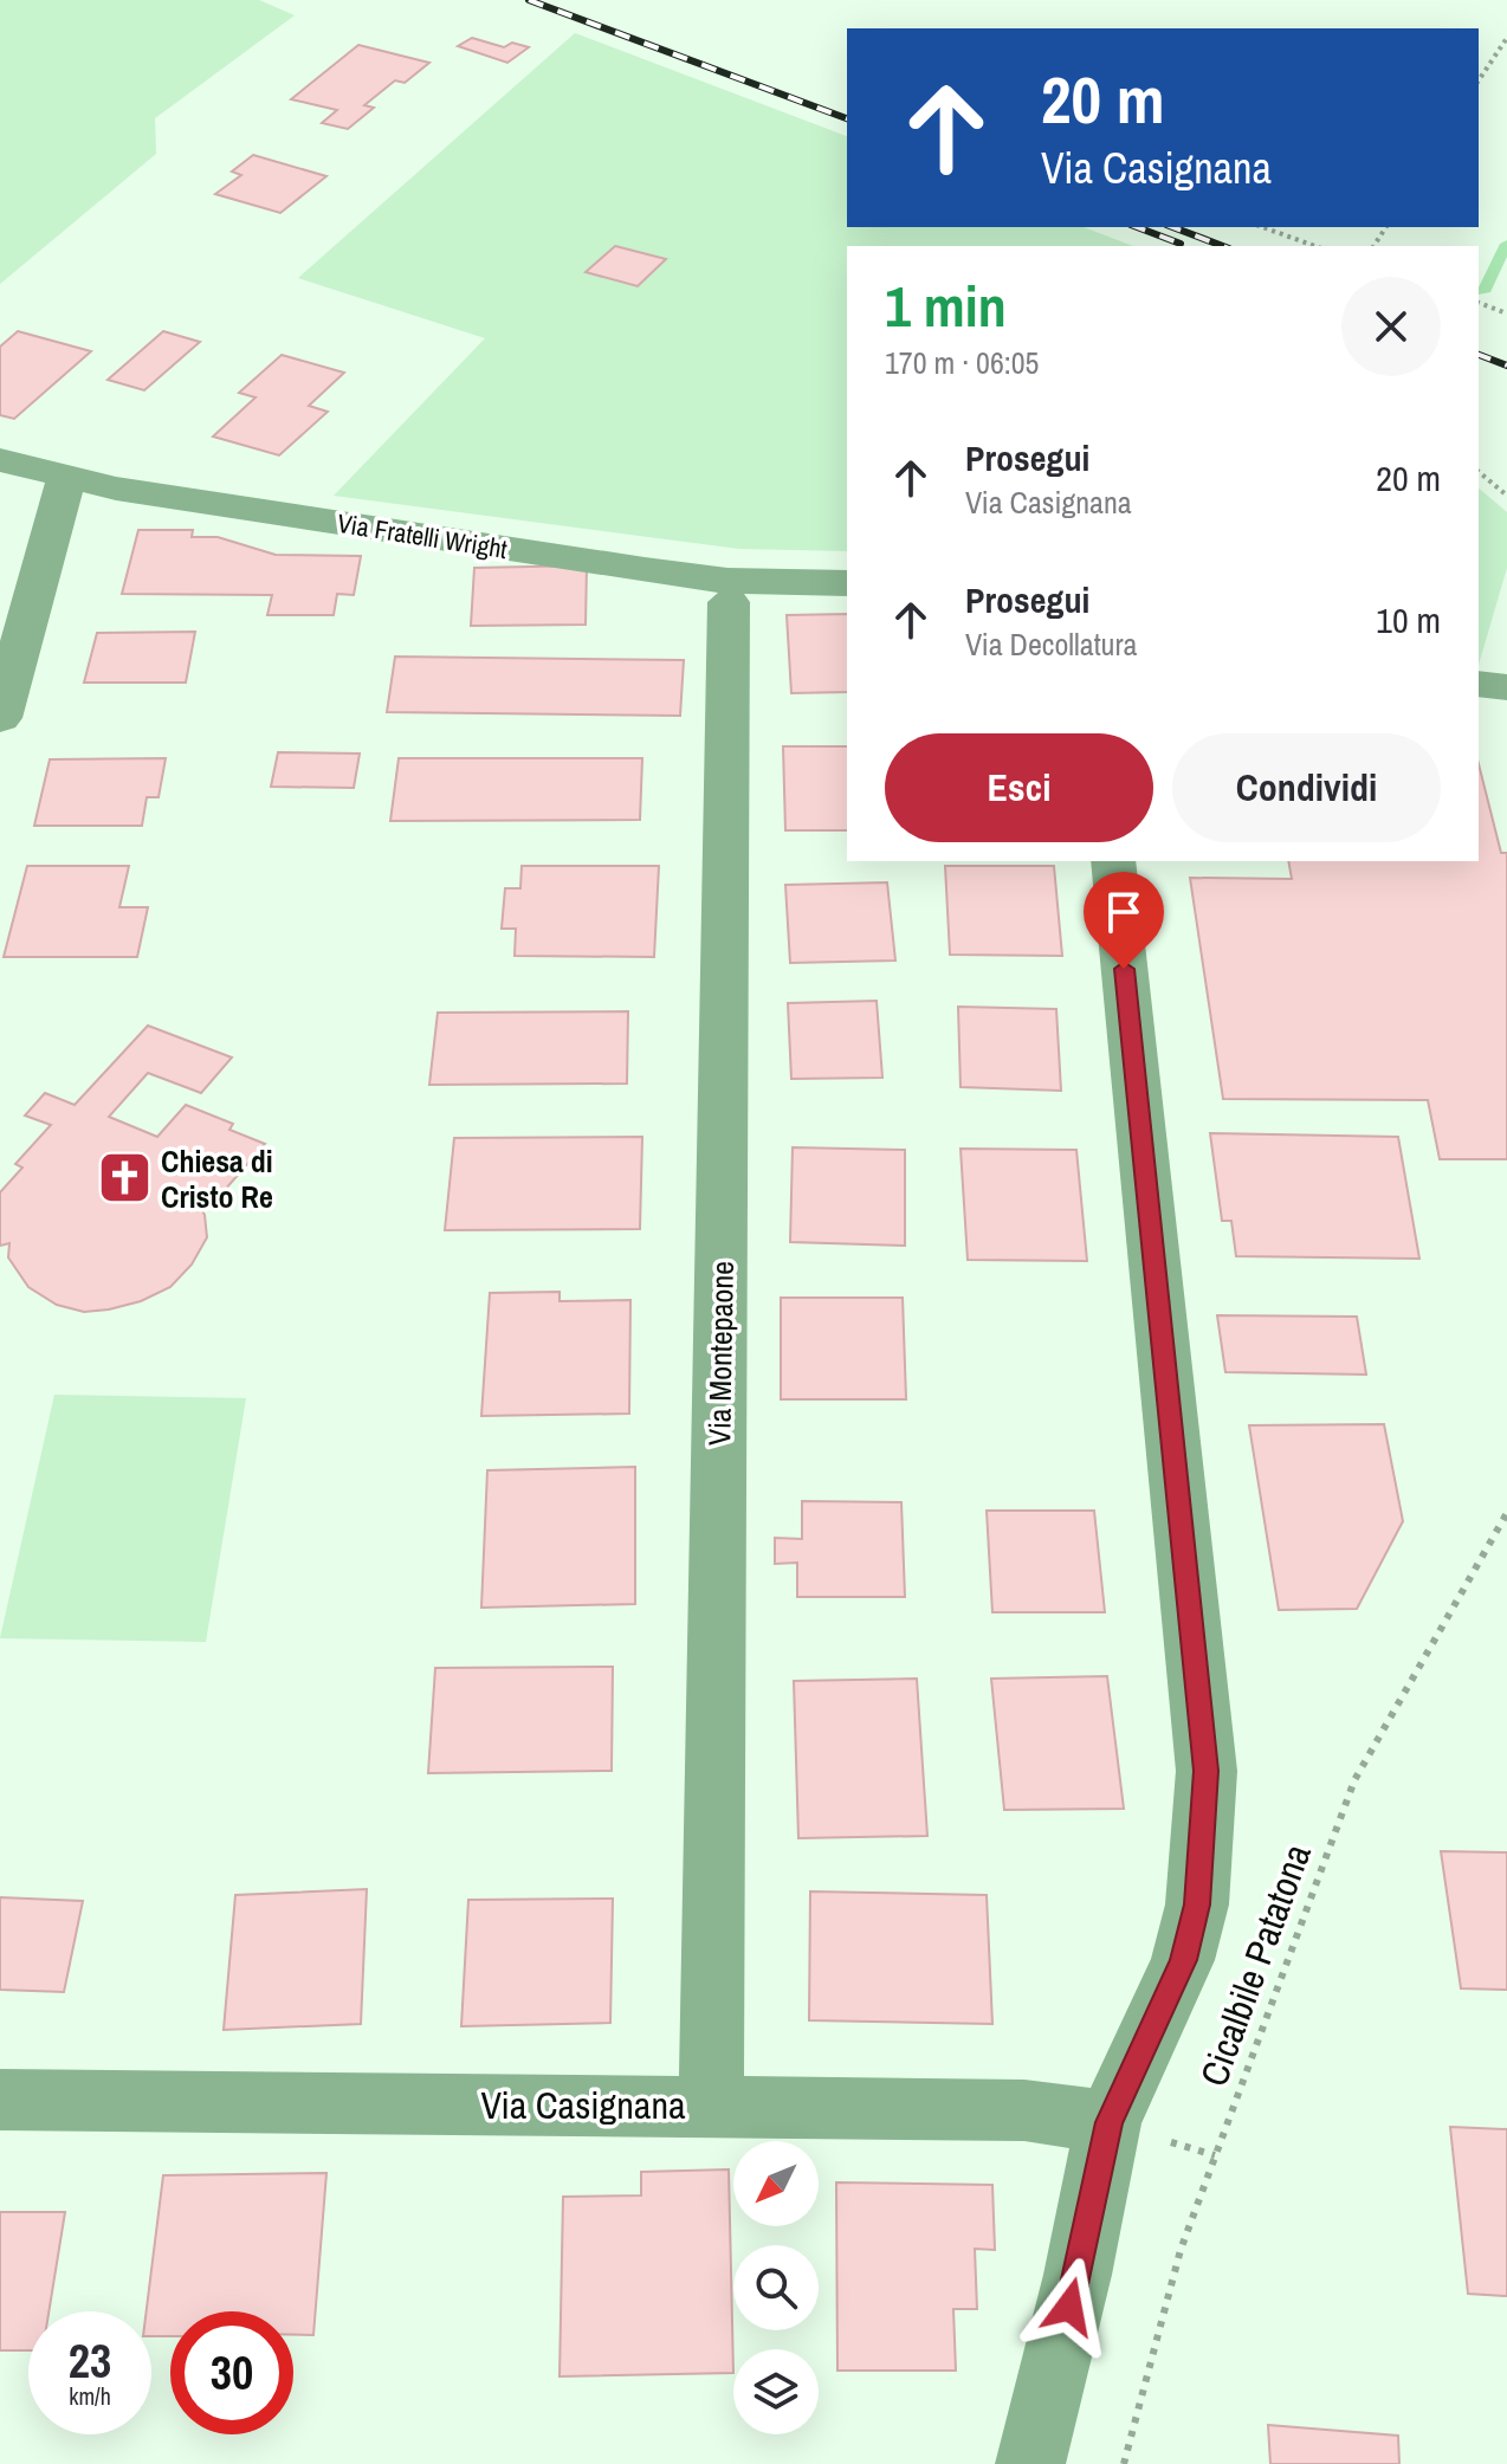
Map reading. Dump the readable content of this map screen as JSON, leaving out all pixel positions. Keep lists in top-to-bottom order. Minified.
{"streets":{"street":["Via Fratelli Wright","Via Montepaone","Via Casignana"],"path":["Cicalbile Patatona"]},"crossings":[["Via Montepaone","Via Casignana"]],"places":{"church":["Chiesa di Cristo Re"]},"north":"bottom left","page":{"turn":["20 m","Via Casignana"],"heading":["1 min","170 m · 06:05"],"list":[{"name":"Prosegui","note":"Via Casignana","value":"20 m"},{"name":"Prosegui","note":"Via Decollatura","value":"10 m"}],"buttons":["Esci","Condividi"],"speed":"23 km/h","limit":"30"}}
